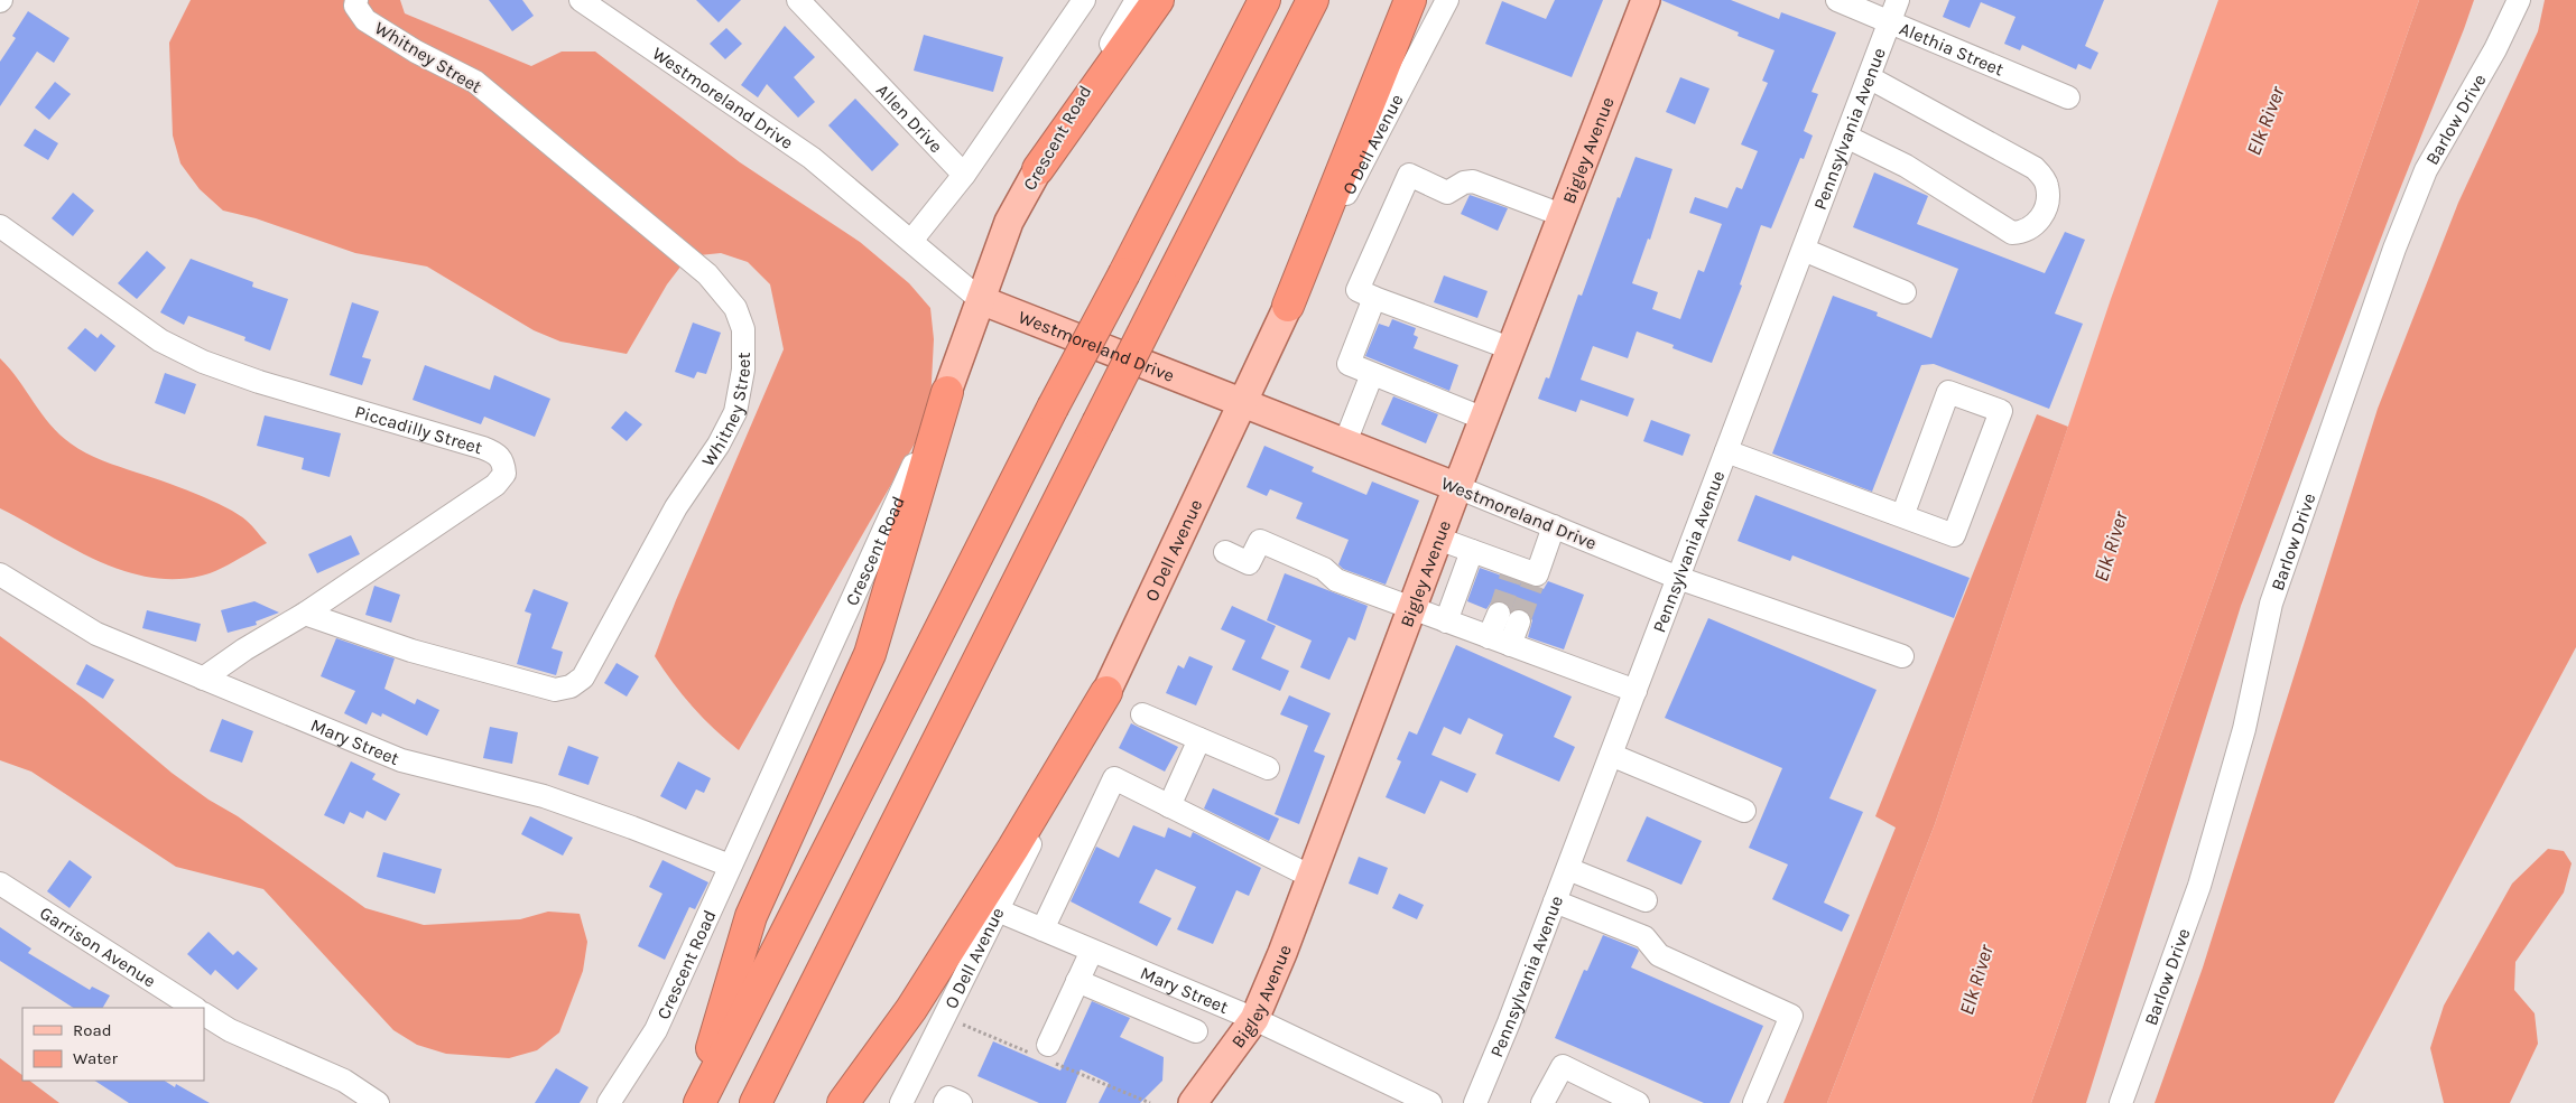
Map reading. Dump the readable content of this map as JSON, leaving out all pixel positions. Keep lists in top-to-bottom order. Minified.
{"streets":{"main road":["Westmoreland Drive","Crescent Road","O Dell Avenue","Bigley Avenue"],"street":["Alethia Street","Whitney Street","Allen Drive","Barlow Drive","Pennsylvania Avenue","Piccadilly Street","Mary Street","Garrison Avenue"]},"crossings":[["Alethia Street","Pennsylvania Avenue"],["Whitney Street","Piccadilly Street"],["Westmoreland Drive","Pennsylvania Avenue"],["Westmoreland Drive","Crescent Road"],["Westmoreland Drive","O Dell Avenue"],["Westmoreland Drive","Bigley Avenue"],["Crescent Road","Mary Street"],["O Dell Avenue","Mary Street"],["Bigley Avenue","Mary Street"],["Piccadilly Street","Mary Street"]],"water":["Elk River"],"legend":["Road","Water"]}
